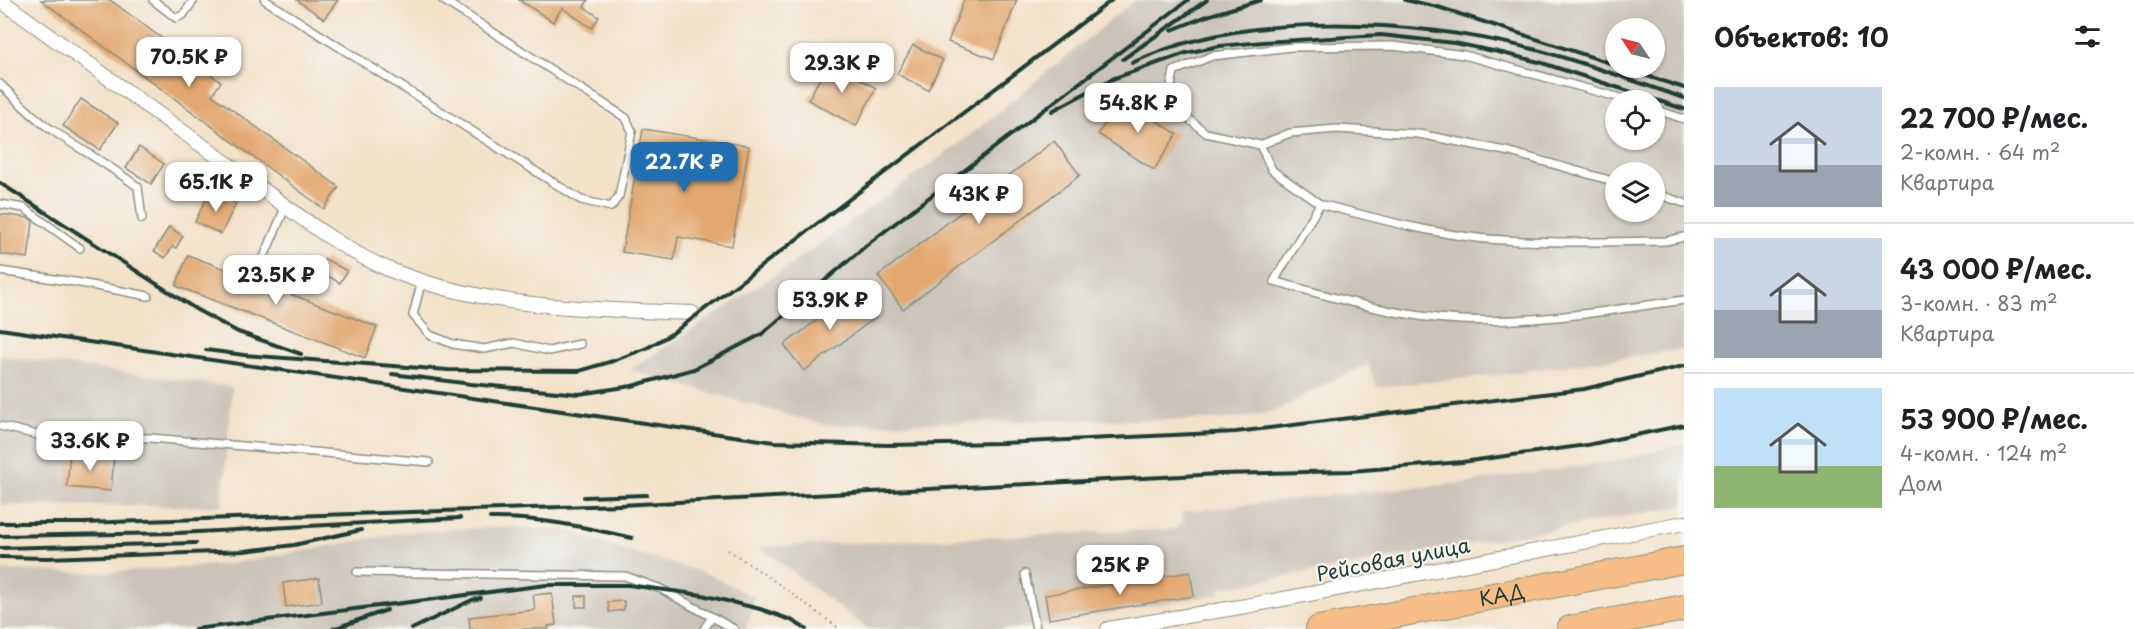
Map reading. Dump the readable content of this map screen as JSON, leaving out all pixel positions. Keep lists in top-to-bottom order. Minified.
{"streets":{"highway":["КАД"],"street":["Рейсовая улица"]},"north":"top left","page":{"heading":"Объектов: 10","price":["70.5K ₽","29.3K ₽","54.8K ₽","22.7K ₽","65.1K ₽","43K ₽","23.5K ₽","53.9K ₽","33.6K ₽","25K ₽"],"list":[{"name":"22 700 ₽/мес.","note":"2-комн. · 64 m² · Квартира"},{"name":"43 000 ₽/мес.","note":"3-комн. · 83 m² · Квартира"},{"name":"53 900 ₽/мес.","note":"4-комн. · 124 m² · Дом"}]}}
